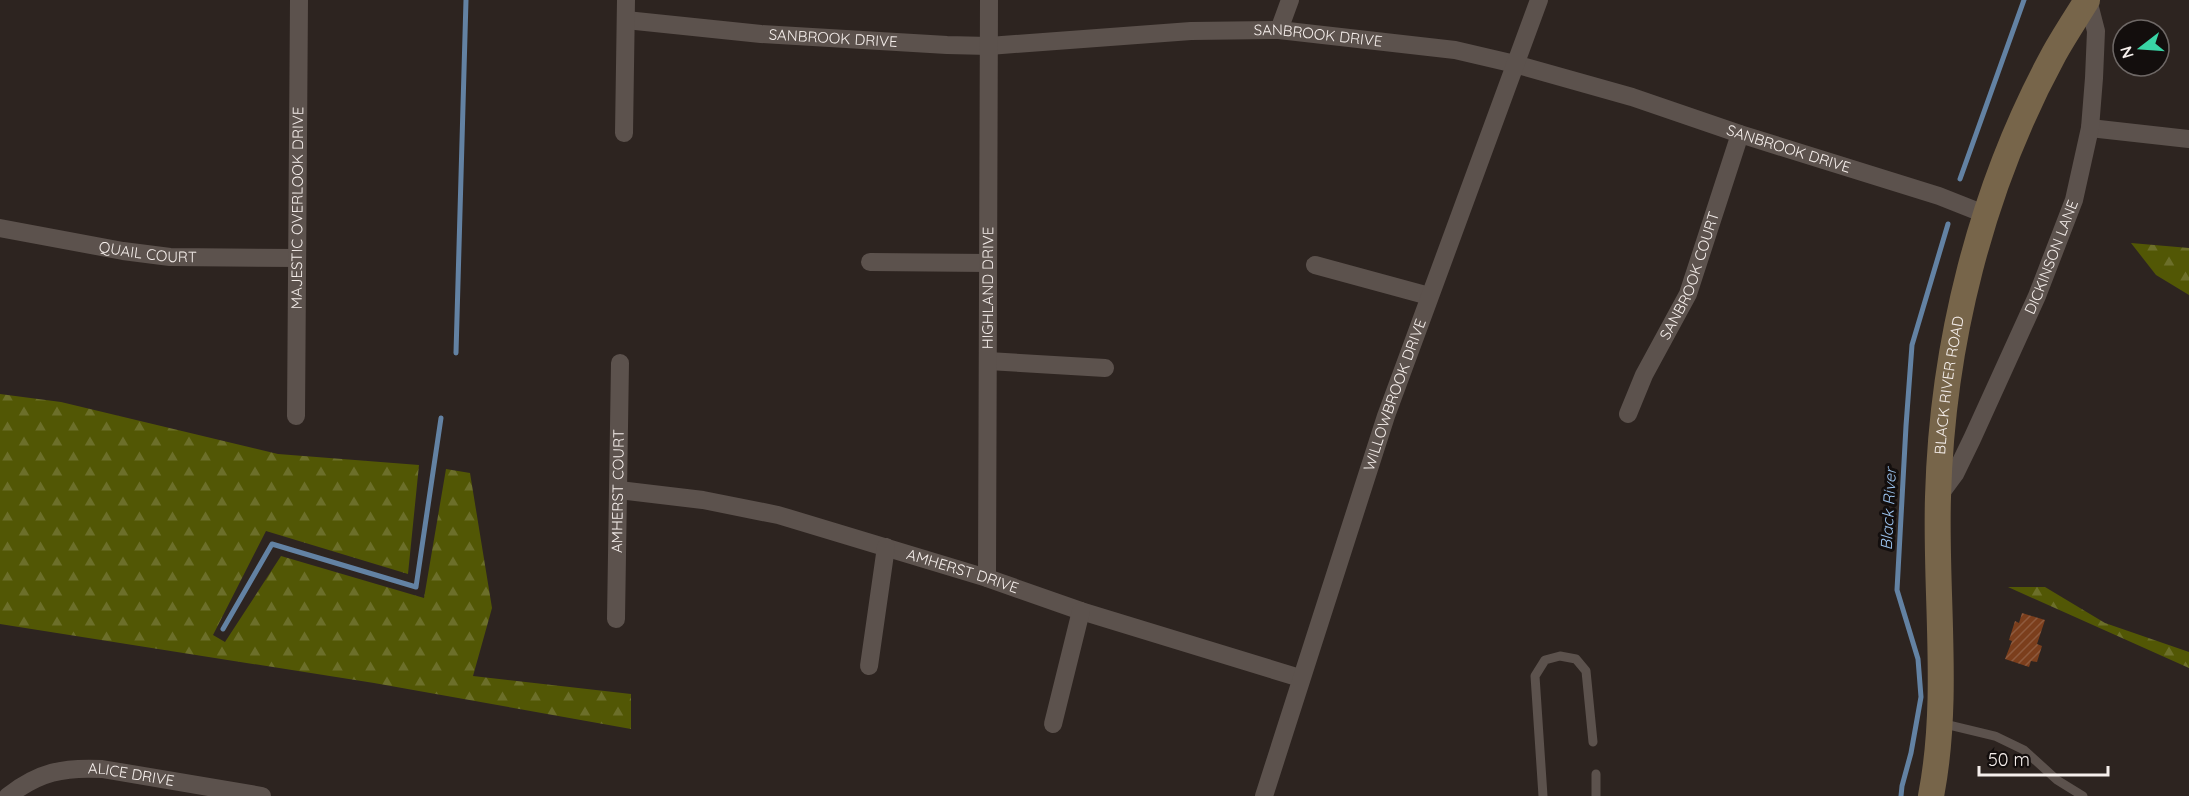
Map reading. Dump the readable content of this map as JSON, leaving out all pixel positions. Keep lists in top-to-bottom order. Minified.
{"streets":{"street":["SANBROOK DRIVE","MAJESTIC OVERLOOK DRIVE","QUAIL COURT","DICKINSON LANE","SANBROOK COURT","HIGHLAND DRIVE","BLACK RIVER ROAD","WILLOWBROOK DRIVE","AMHERST COURT","AMHERST DRIVE","ALICE DRIVE"]},"crossings":[["SANBROOK DRIVE","SANBROOK COURT"],["SANBROOK DRIVE","HIGHLAND DRIVE"],["SANBROOK DRIVE","BLACK RIVER ROAD"],["SANBROOK DRIVE","WILLOWBROOK DRIVE"],["MAJESTIC OVERLOOK DRIVE","QUAIL COURT"],["DICKINSON LANE","BLACK RIVER ROAD"],["HIGHLAND DRIVE","AMHERST DRIVE"],["WILLOWBROOK DRIVE","AMHERST DRIVE"],["AMHERST COURT","AMHERST DRIVE"]],"water":["Black River"],"scale_bar":"50 m","north":"left"}
